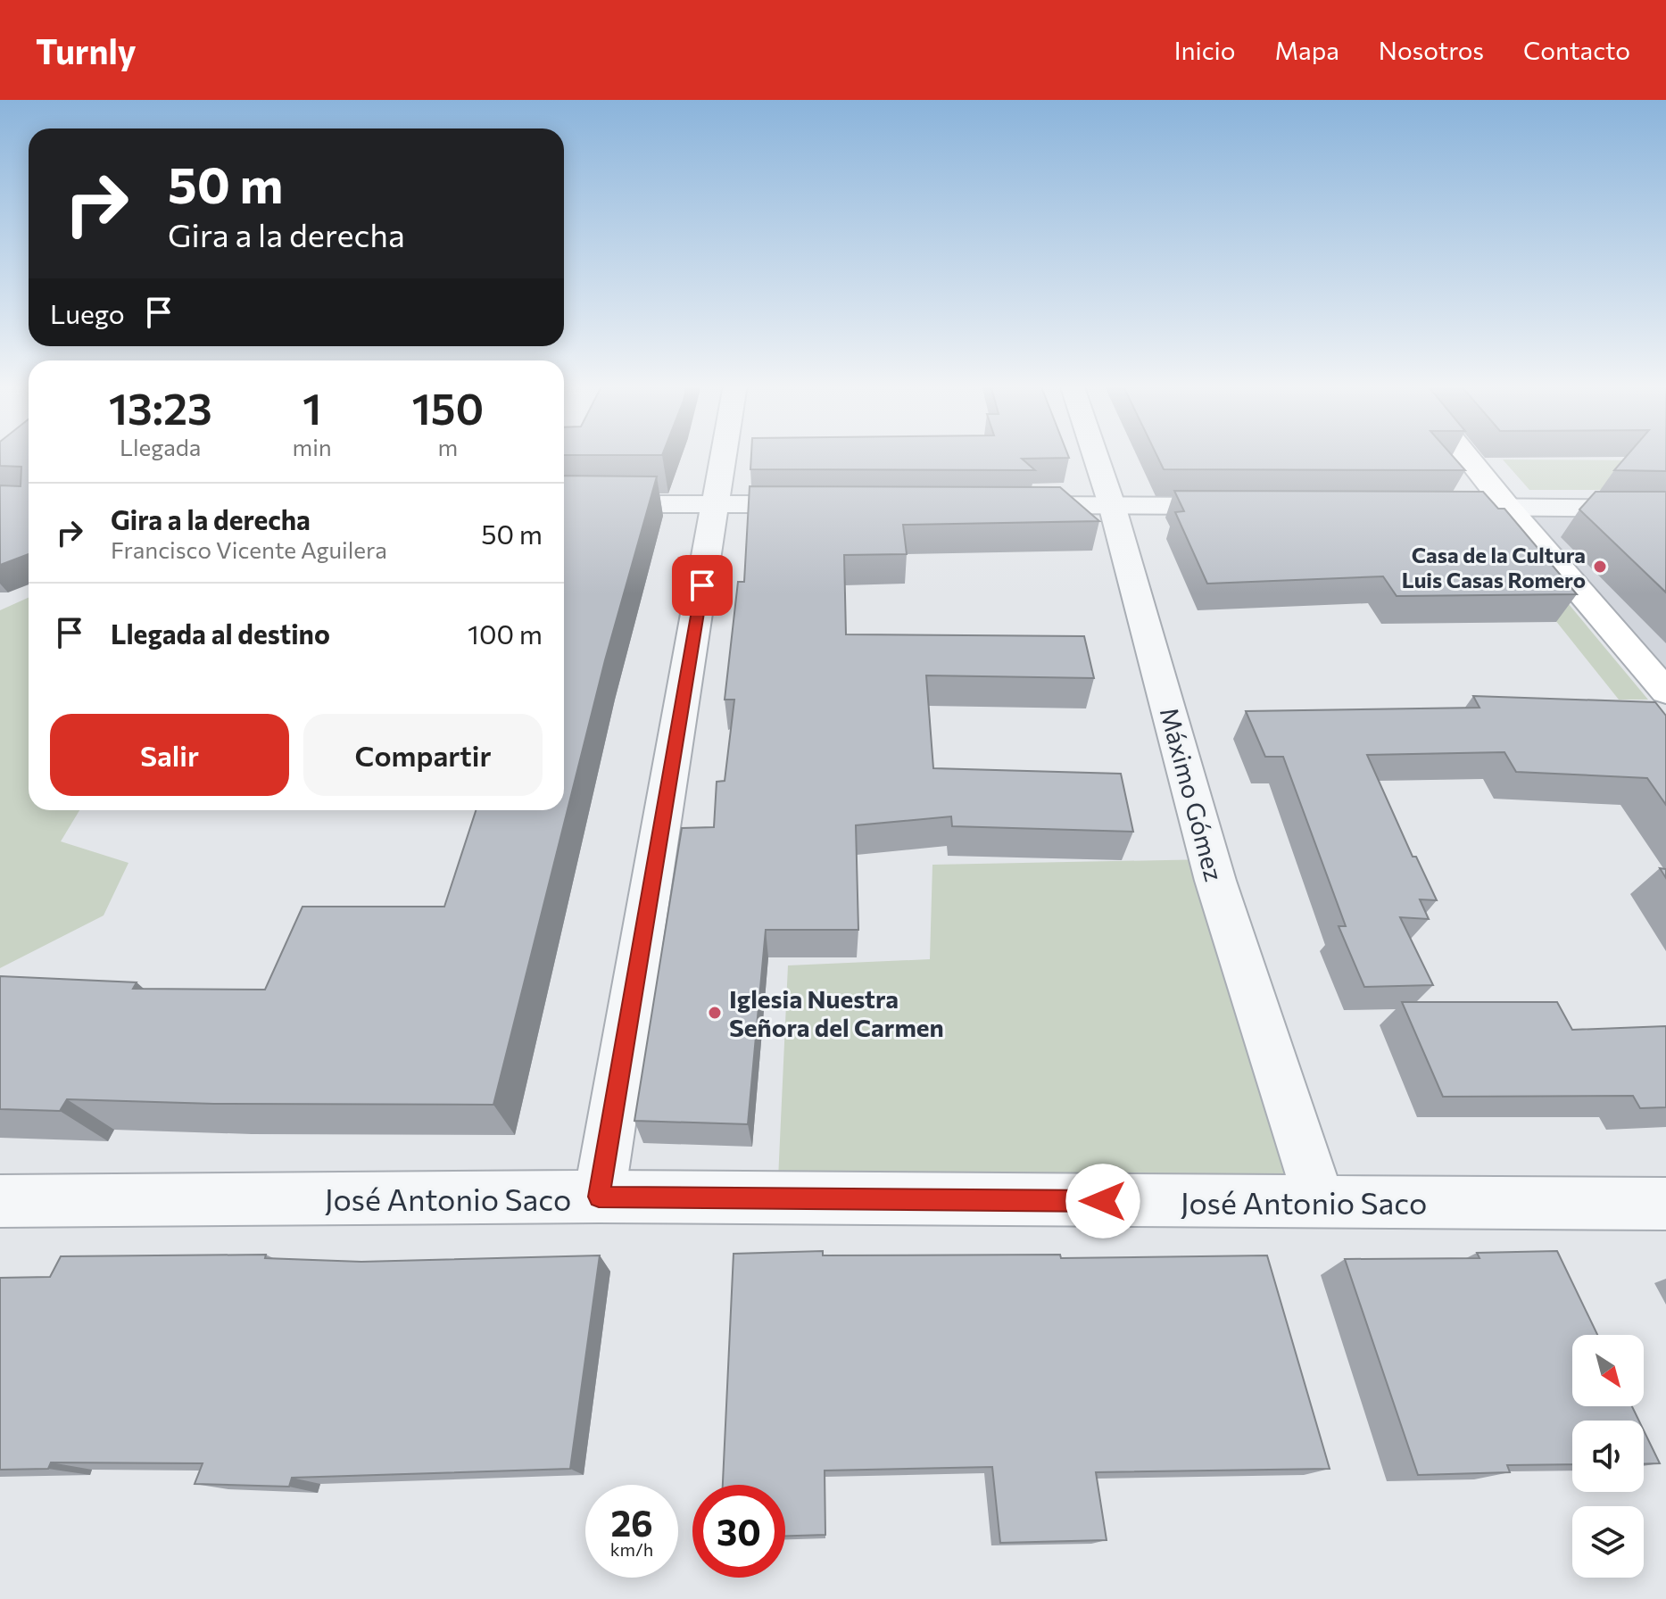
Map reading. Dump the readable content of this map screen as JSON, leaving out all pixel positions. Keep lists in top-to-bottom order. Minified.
{"streets":{"street":["Máximo Gómez","José Antonio Saco"]},"crossings":[["Máximo Gómez","José Antonio Saco"]],"places":["Casa de la Cultura Luis Casas Romero","Iglesia Nuestra Señora del Carmen"],"north":"bottom right","page":{"header":"Turnly","nav":["Inicio","Mapa","Nosotros","Contacto"],"turn":["50 m","Gira a la derecha"],"then":"Luego","eta":["13:23","Llegada","1","min","150","m"],"list":[{"name":"Gira a la derecha","note":"Francisco Vicente Aguilera","value":"50 m"},{"name":"Llegada al destino","value":"100 m"}],"buttons":["Salir","Compartir"],"speed":"26 km/h","limit":"30"}}
